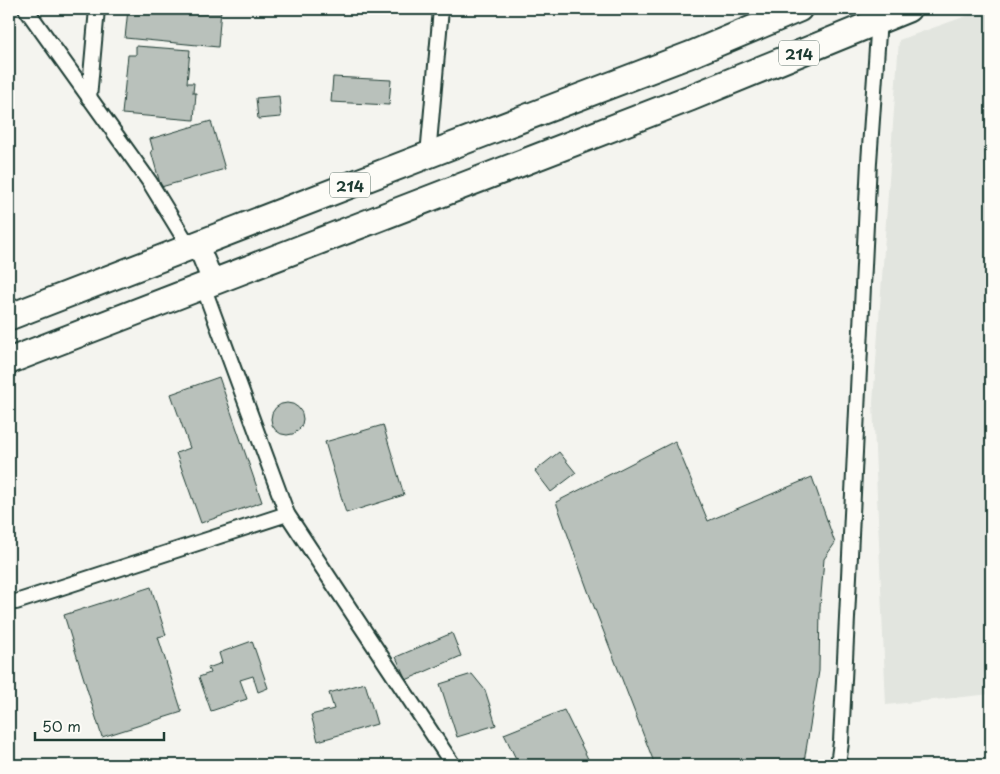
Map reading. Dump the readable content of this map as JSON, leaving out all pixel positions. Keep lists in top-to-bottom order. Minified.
{"streets":{"highway":["214"]},"scale_bar":"50 m"}
